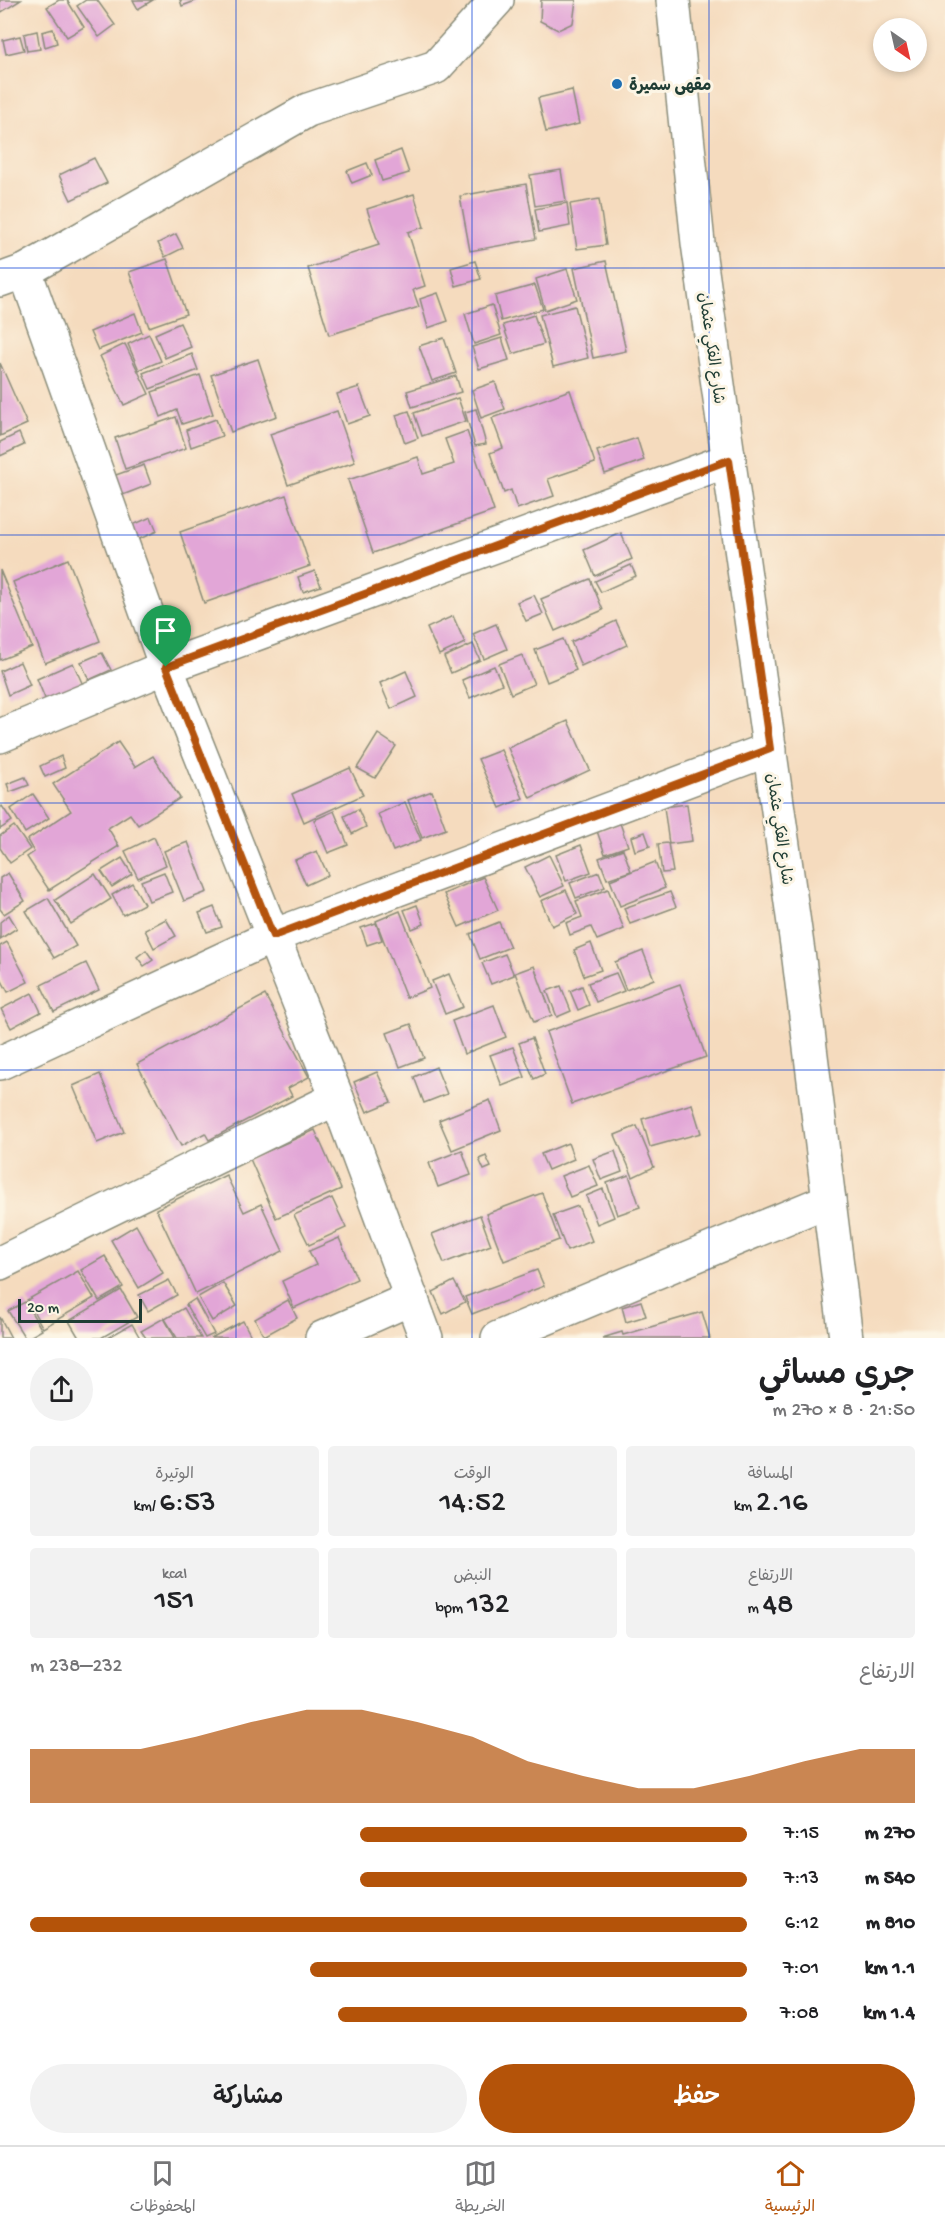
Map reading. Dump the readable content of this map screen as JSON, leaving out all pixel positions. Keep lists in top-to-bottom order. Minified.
{"streets":{"street":["شارع الفكي عثمان"]},"places":["مقهى سميرة"],"scale_bar":"20 m","north":"bottom right","page":{"scale":"20 m","heading":["جري مسائي","21:50 · 8 × 270 m"],"stats":[["المسافة","2.16 km"],["الوقت","14:52"],["الوتيرة","6:53 /km"],["الارتفاع","48 m"],["النبض","132 bpm"],["kcal","151"]],"chart":["الارتفاع","232–238 m"],"list":[{"name":"270 m","note":"7:15"},{"name":"540 m","note":"7:13"},{"name":"810 m","note":"6:12"},{"name":"1.1 km","note":"7:01"},{"name":"1.4 km","note":"7:08"}],"buttons":["حفظ","مشاركة"],"tabs":["الرئيسية","الخريطة","المحفوظات"]}}
